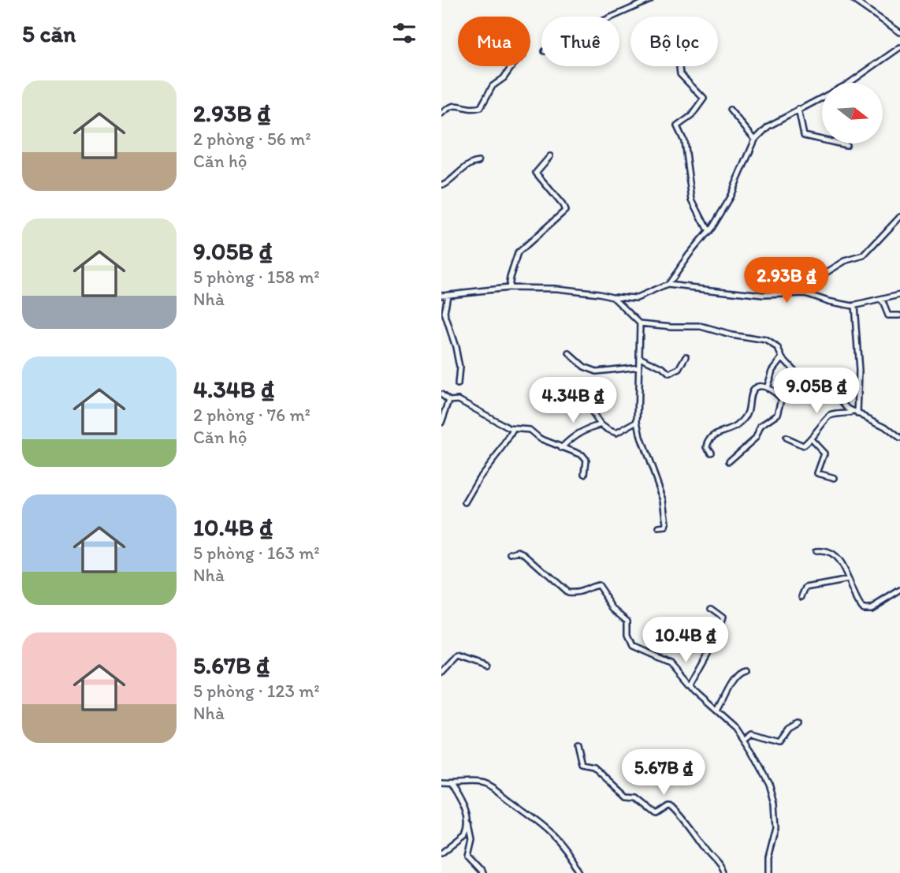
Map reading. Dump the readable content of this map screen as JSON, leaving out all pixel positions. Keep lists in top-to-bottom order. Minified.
{"north":"right","page":{"heading":"5 căn","chip":["Mua","Thuê","Bộ lọc"],"list":[{"name":"2.93B ₫","note":"2 phòng · 56 m² · Căn hộ"},{"name":"9.05B ₫","note":"5 phòng · 158 m² · Nhà"},{"name":"4.34B ₫","note":"2 phòng · 76 m² · Căn hộ"},{"name":"10.4B ₫","note":"5 phòng · 163 m² · Nhà"},{"name":"5.67B ₫","note":"5 phòng · 123 m² · Nhà"}],"price":["2.93B ₫","9.05B ₫","4.34B ₫","10.4B ₫","5.67B ₫"]}}
